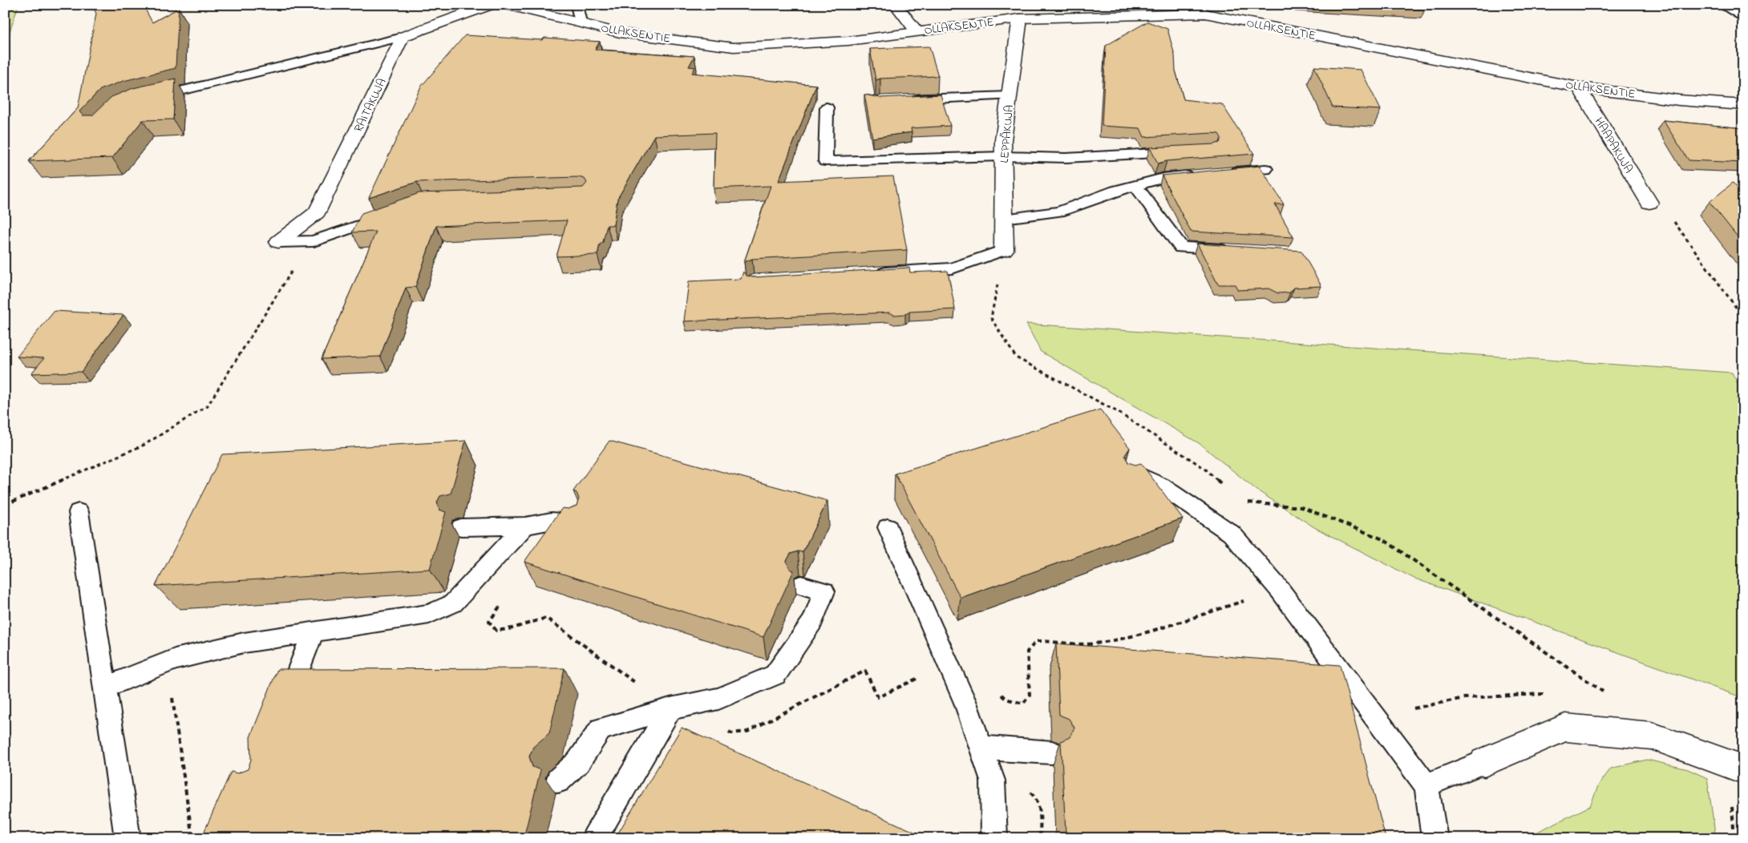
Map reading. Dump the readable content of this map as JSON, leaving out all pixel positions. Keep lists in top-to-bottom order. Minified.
{"streets":{"street":["OLLAKSENTIE","RAITAKUJA","LEPPÄKUJA","HAAPAKUJA"]},"crossings":[["OLLAKSENTIE","LEPPÄKUJA"],["OLLAKSENTIE","HAAPAKUJA"]]}
